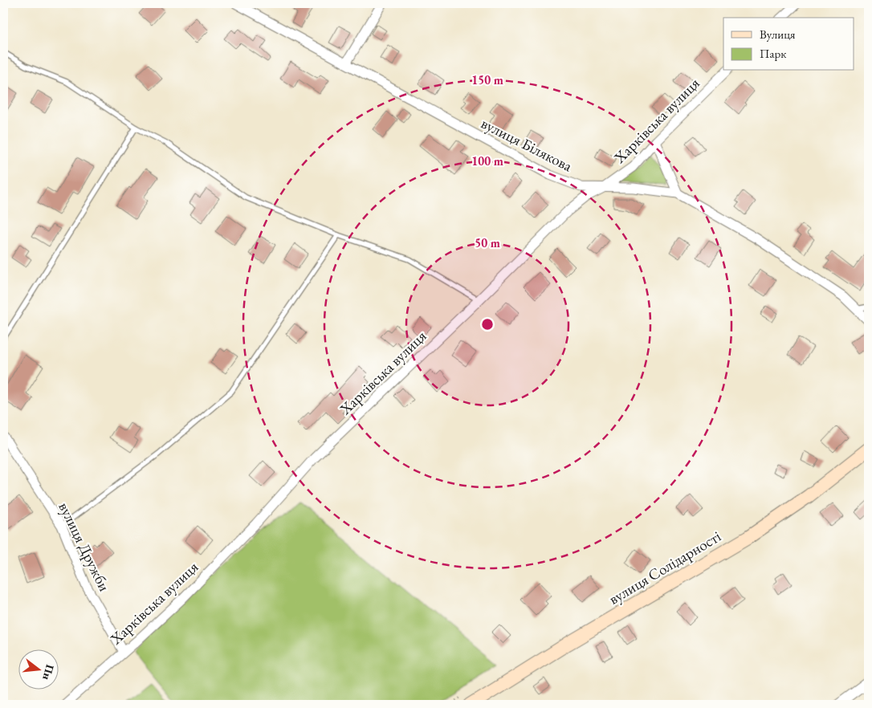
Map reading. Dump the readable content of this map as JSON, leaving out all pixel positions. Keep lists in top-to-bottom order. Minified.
{"streets":{"main road":["вулиця Солідарності"],"street":["Харківська вулиця","вулиця Білякова","вулиця Дружби"]},"crossings":[["Харківська вулиця","вулиця Білякова"],["Харківська вулиця","вулиця Дружби"]],"legend":["Вулиця","Парк"],"north":"right","rings":["150 m","100 m","50 m"]}
